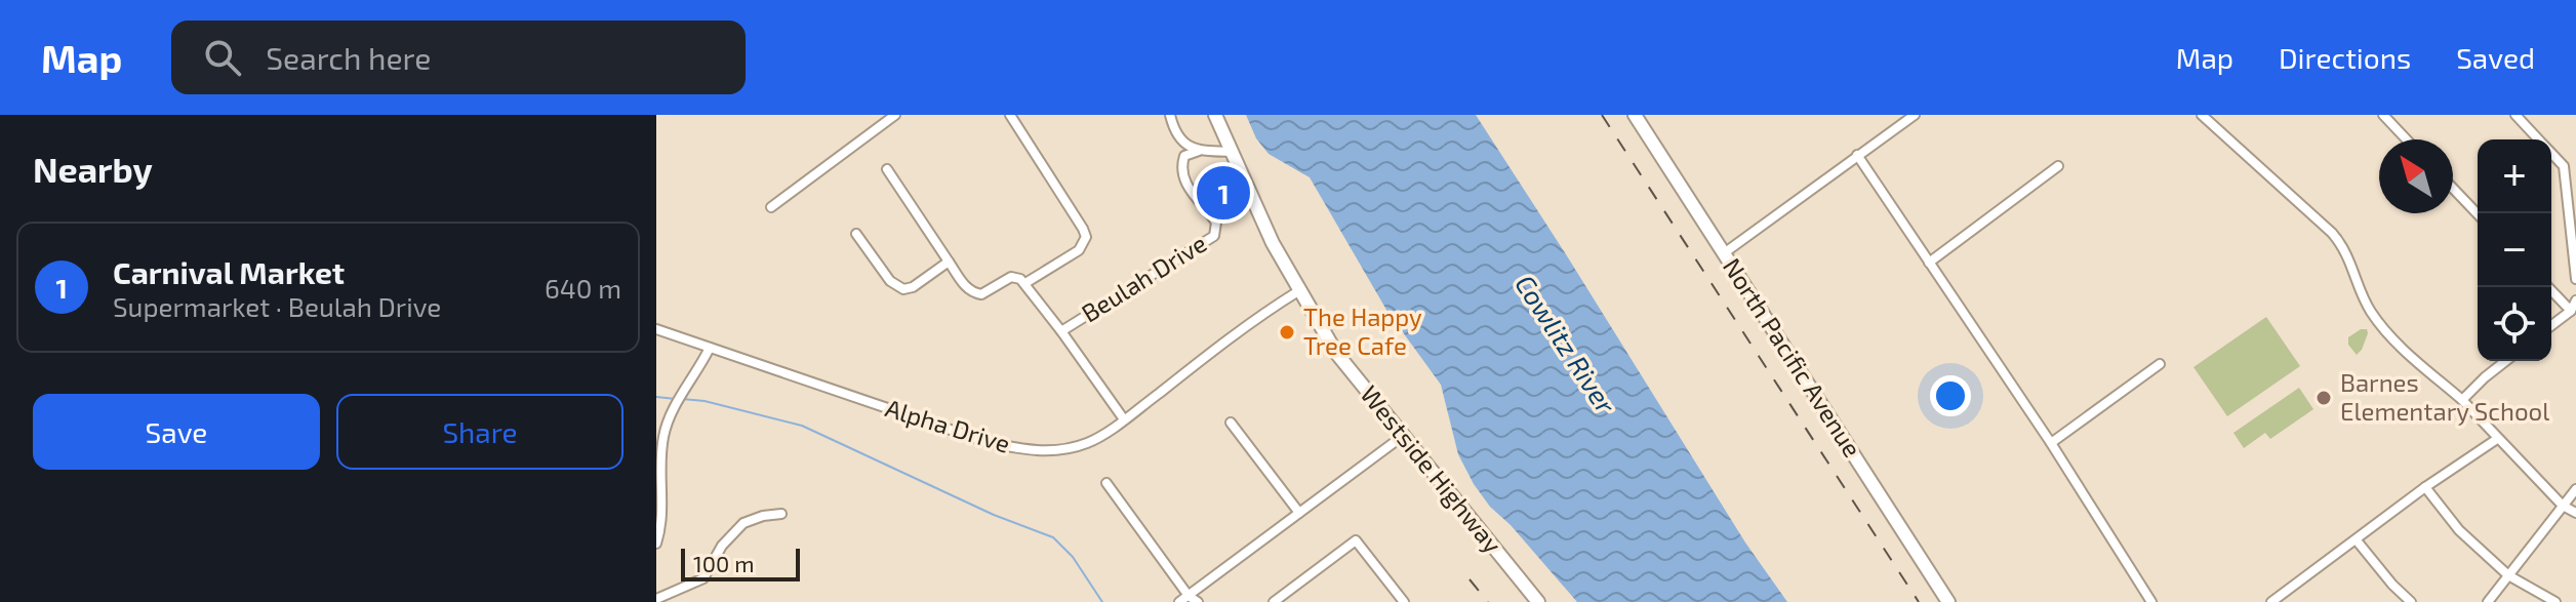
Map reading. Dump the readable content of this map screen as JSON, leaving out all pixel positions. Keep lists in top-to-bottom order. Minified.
{"streets":{"main road":["North Pacific Avenue","Westside Highway"],"street":["Beulah Drive","Alpha Drive"]},"crossings":[["Alpha Drive","Westside Highway"]],"water":["Cowlitz River"],"places":["The Happy Tree Cafe","Barnes Elementary School"],"scale_bar":"100 m","north":"top left","page":{"header":"Map","search":"Search here","nav":["Map","Directions","Saved"],"heading":"Nearby","map_buttons":["+","−"],"pins":"1","list":[{"mark":"1","name":"Carnival Market","note":"Supermarket · Beulah Drive","value":"640 m"}],"buttons":["Save","Share"],"scale":"100 m"}}
